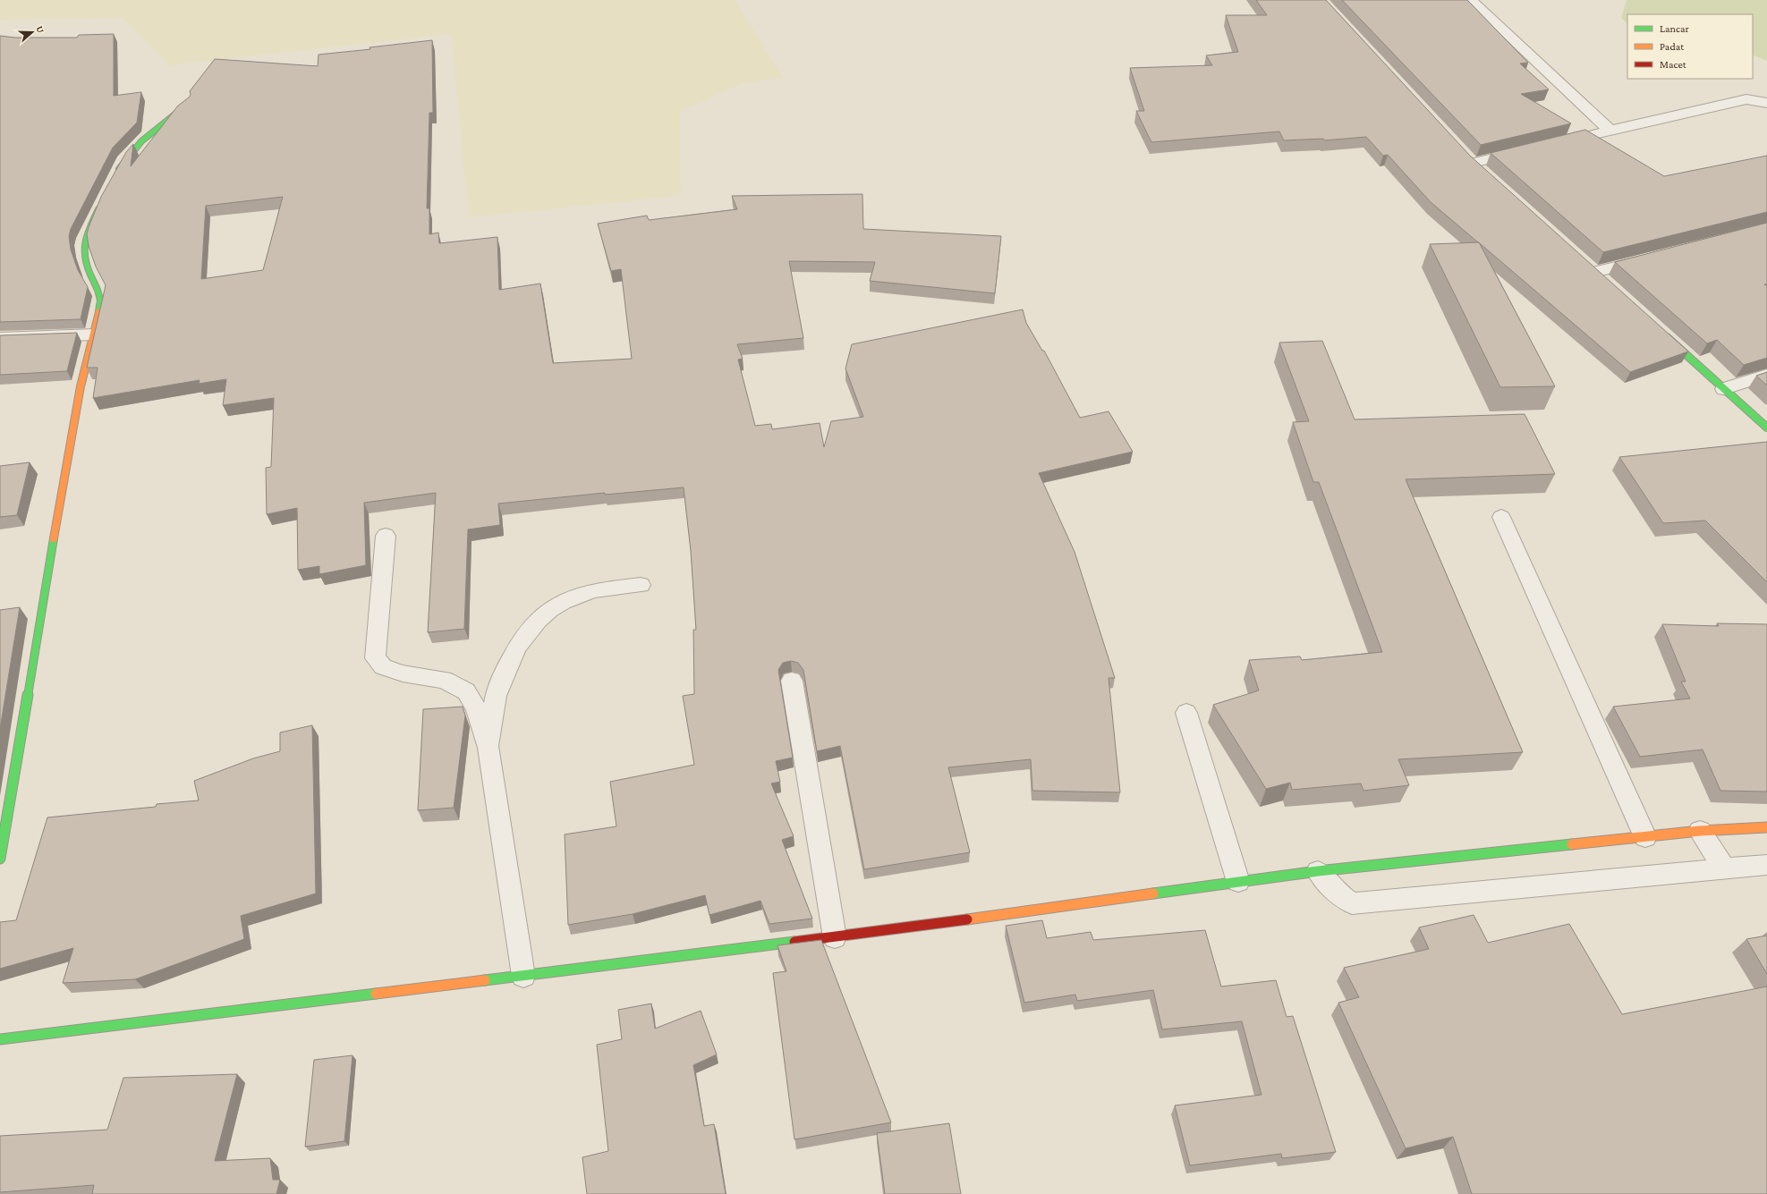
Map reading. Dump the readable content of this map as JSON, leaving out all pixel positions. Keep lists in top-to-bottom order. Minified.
{"legend":["Lancar","Padat","Macet"],"north":"right"}
